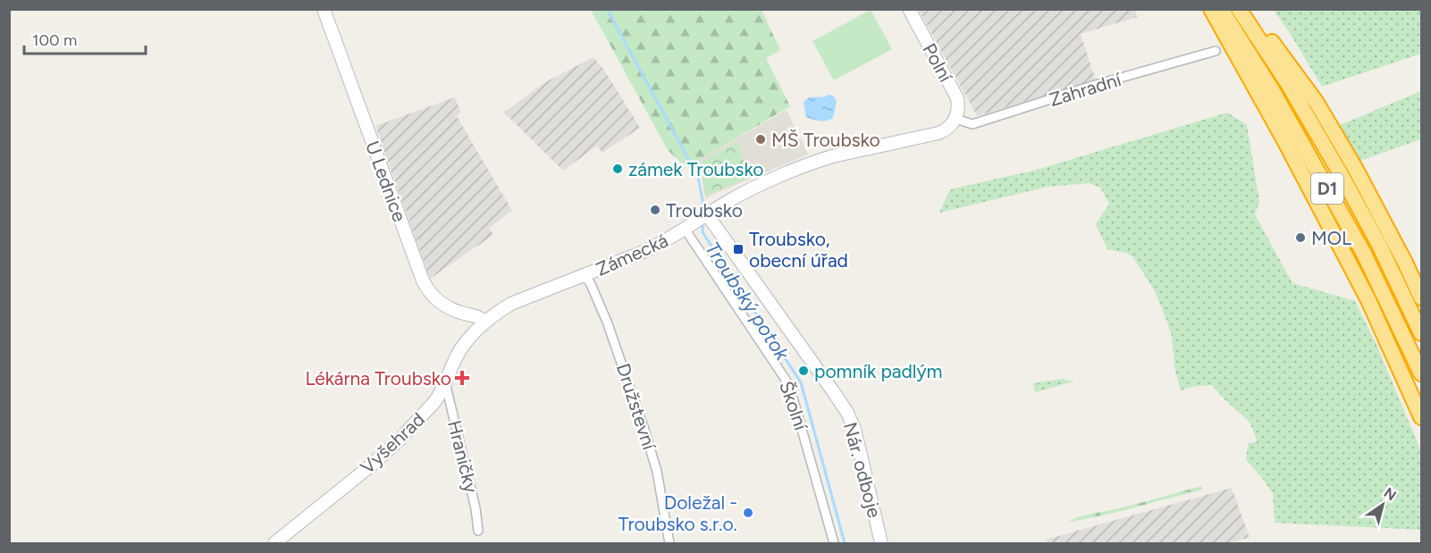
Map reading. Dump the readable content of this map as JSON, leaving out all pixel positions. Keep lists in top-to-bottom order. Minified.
{"streets":{"highway":["D1"],"street":["Polní","Zahradní","U Lednice","Zámecká","Školní","Družstevní","Vyšehrad","Hraničky","Nár. odboje"]},"crossings":[["Polní","Zahradní"],["Polní","Zámecká"],["Zahradní","Zámecká"],["U Lednice","Zámecká"],["U Lednice","Vyšehrad"],["Zámecká","Školní"],["Zámecká","Družstevní"],["Zámecká","Vyšehrad"],["Zámecká","Nár. odboje"],["Vyšehrad","Hraničky"]],"water":["Troubský potok"],"places":{"other":["MŠ Troubsko","zámek Troubsko","Troubsko","MOL","pomník padlým","Doležal - Troubsko s.r.o."],"transit":["Troubsko, obecní úřad"],"health":["Lékárna Troubsko"]},"scale_bar":"100 m","north":"top right"}
